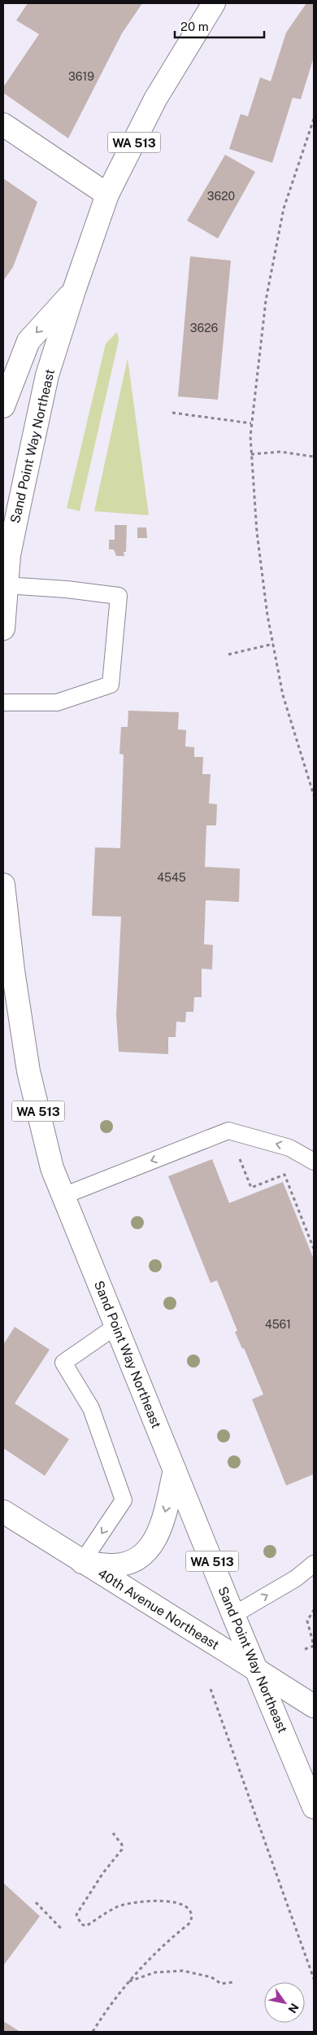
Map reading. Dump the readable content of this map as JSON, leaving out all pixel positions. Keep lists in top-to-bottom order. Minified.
{"streets":{"main road":["WA 513","Sand Point Way Northeast","40th Avenue Northeast"]},"crossings":[["WA 513","Sand Point Way Northeast"],["Sand Point Way Northeast","40th Avenue Northeast"]],"house_numbers":["3619","3620","3626","4545","4561"],"scale_bar":"20 m","north":"bottom right"}
